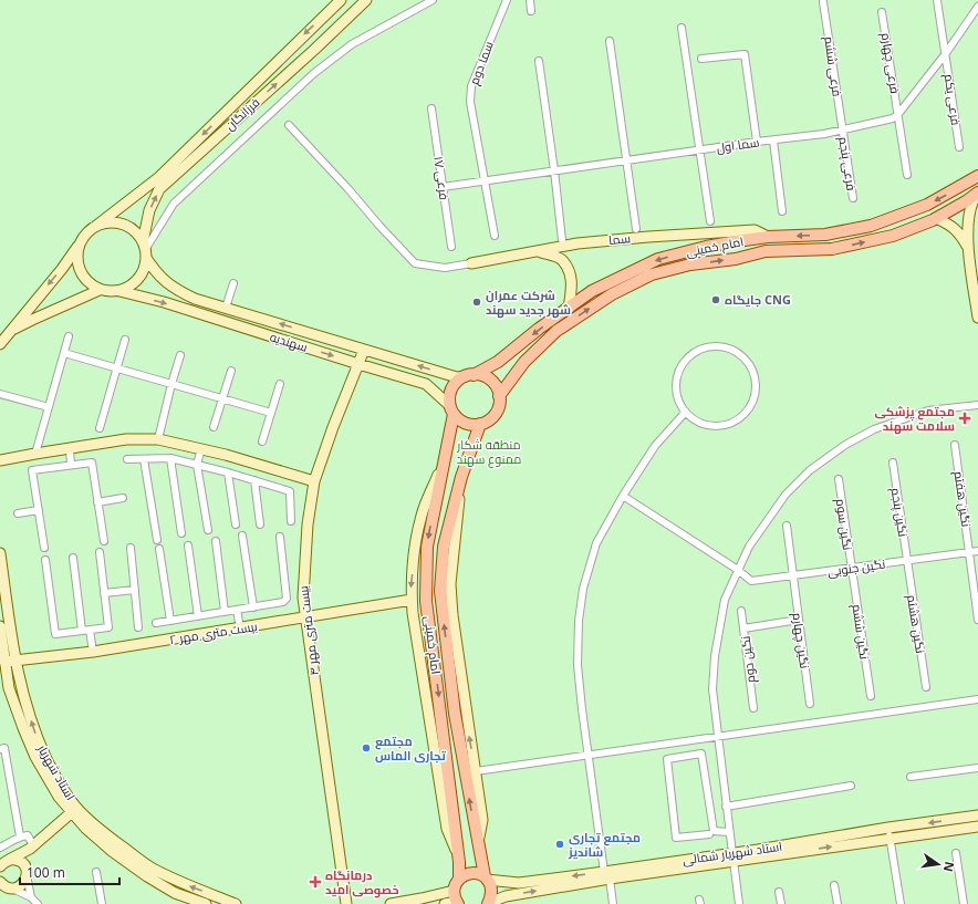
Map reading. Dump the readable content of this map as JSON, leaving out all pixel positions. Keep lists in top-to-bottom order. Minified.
{"streets":{"main road":["امام خمینی"],"street":["سما دوم","فرعی چهارم","فرعی ششم","فرعی یکم","فرزانگان","سما اول","فرعی پنجم","فرعی ۱۷","سما","سهندیه","نگین هفتم","نگین پنجم","نگین سوم","نگین جنوبی","نگین هشتم","بیست متری مهر ۴","نگین ششم","بیست متری مهر ۲","نگین چهارم","نگین دوم","استاد شهریار","استاد شهریار شمالی"]},"crossings":[["سما دوم","سما اول"],["فرعی چهارم","سما اول"],["فرعی ششم","سما اول"],["فرعی ششم","فرعی پنجم"],["فرزانگان","سهندیه"],["سما اول","فرعی پنجم"],["سما اول","فرعی ۱۷"],["سما","امام خمینی"],["امام خمینی","سهندیه"],["امام خمینی","استاد شهریار شمالی"],["سهندیه","بیست متری مهر ۴"],["نگین هفتم","نگین جنوبی"],["نگین پنجم","نگین جنوبی"],["نگین پنجم","نگین هشتم"],["نگین سوم","نگین جنوبی"],["نگین سوم","نگین ششم"],["نگین جنوبی","نگین هشتم"],["نگین جنوبی","نگین ششم"],["نگین جنوبی","نگین چهارم"],["بیست متری مهر ۴","بیست متری مهر ۲"],["بیست متری مهر ۲","استاد شهریار"]],"parks":["منطقه شکار ممنوع سهند"],"places":{"other":["جایگاه CNG","شرکت عمران شهر جدید سهند","مجتمع تجاری الماس","مجتمع تجاری شاندیز"],"health":["مجتمع پزشکی سلامت سهند","درمانگاه خصوصی امید"]},"scale_bar":"100 m","north":"right"}
